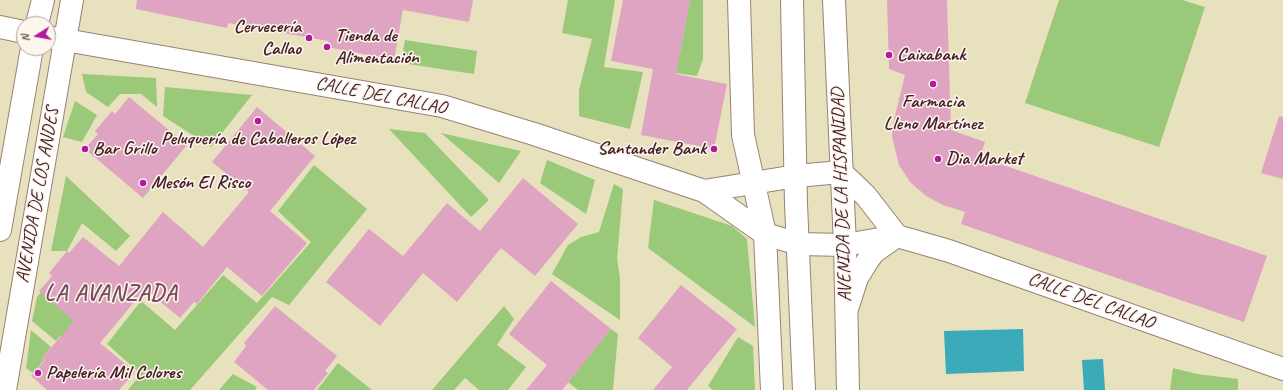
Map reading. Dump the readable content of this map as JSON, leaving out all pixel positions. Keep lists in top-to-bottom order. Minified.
{"streets":{"street":["CALLE DEL CALLAO","AVENIDA DE LOS ANDES","AVENIDA DE LA HISPANIDAD"]},"crossings":[["CALLE DEL CALLAO","AVENIDA DE LOS ANDES"],["CALLE DEL CALLAO","AVENIDA DE LA HISPANIDAD"]],"districts":["LA AVANZADA"],"places":["Cervecería Callao","Tienda de Alimentación","Caixabank","Farmacia Lleno Martínez","Peluquería de Caballeros López","Bar Grillo","Santander Bank","Dia Market","Mesón El Risco","Papelería Mil Colores"],"north":"left"}
